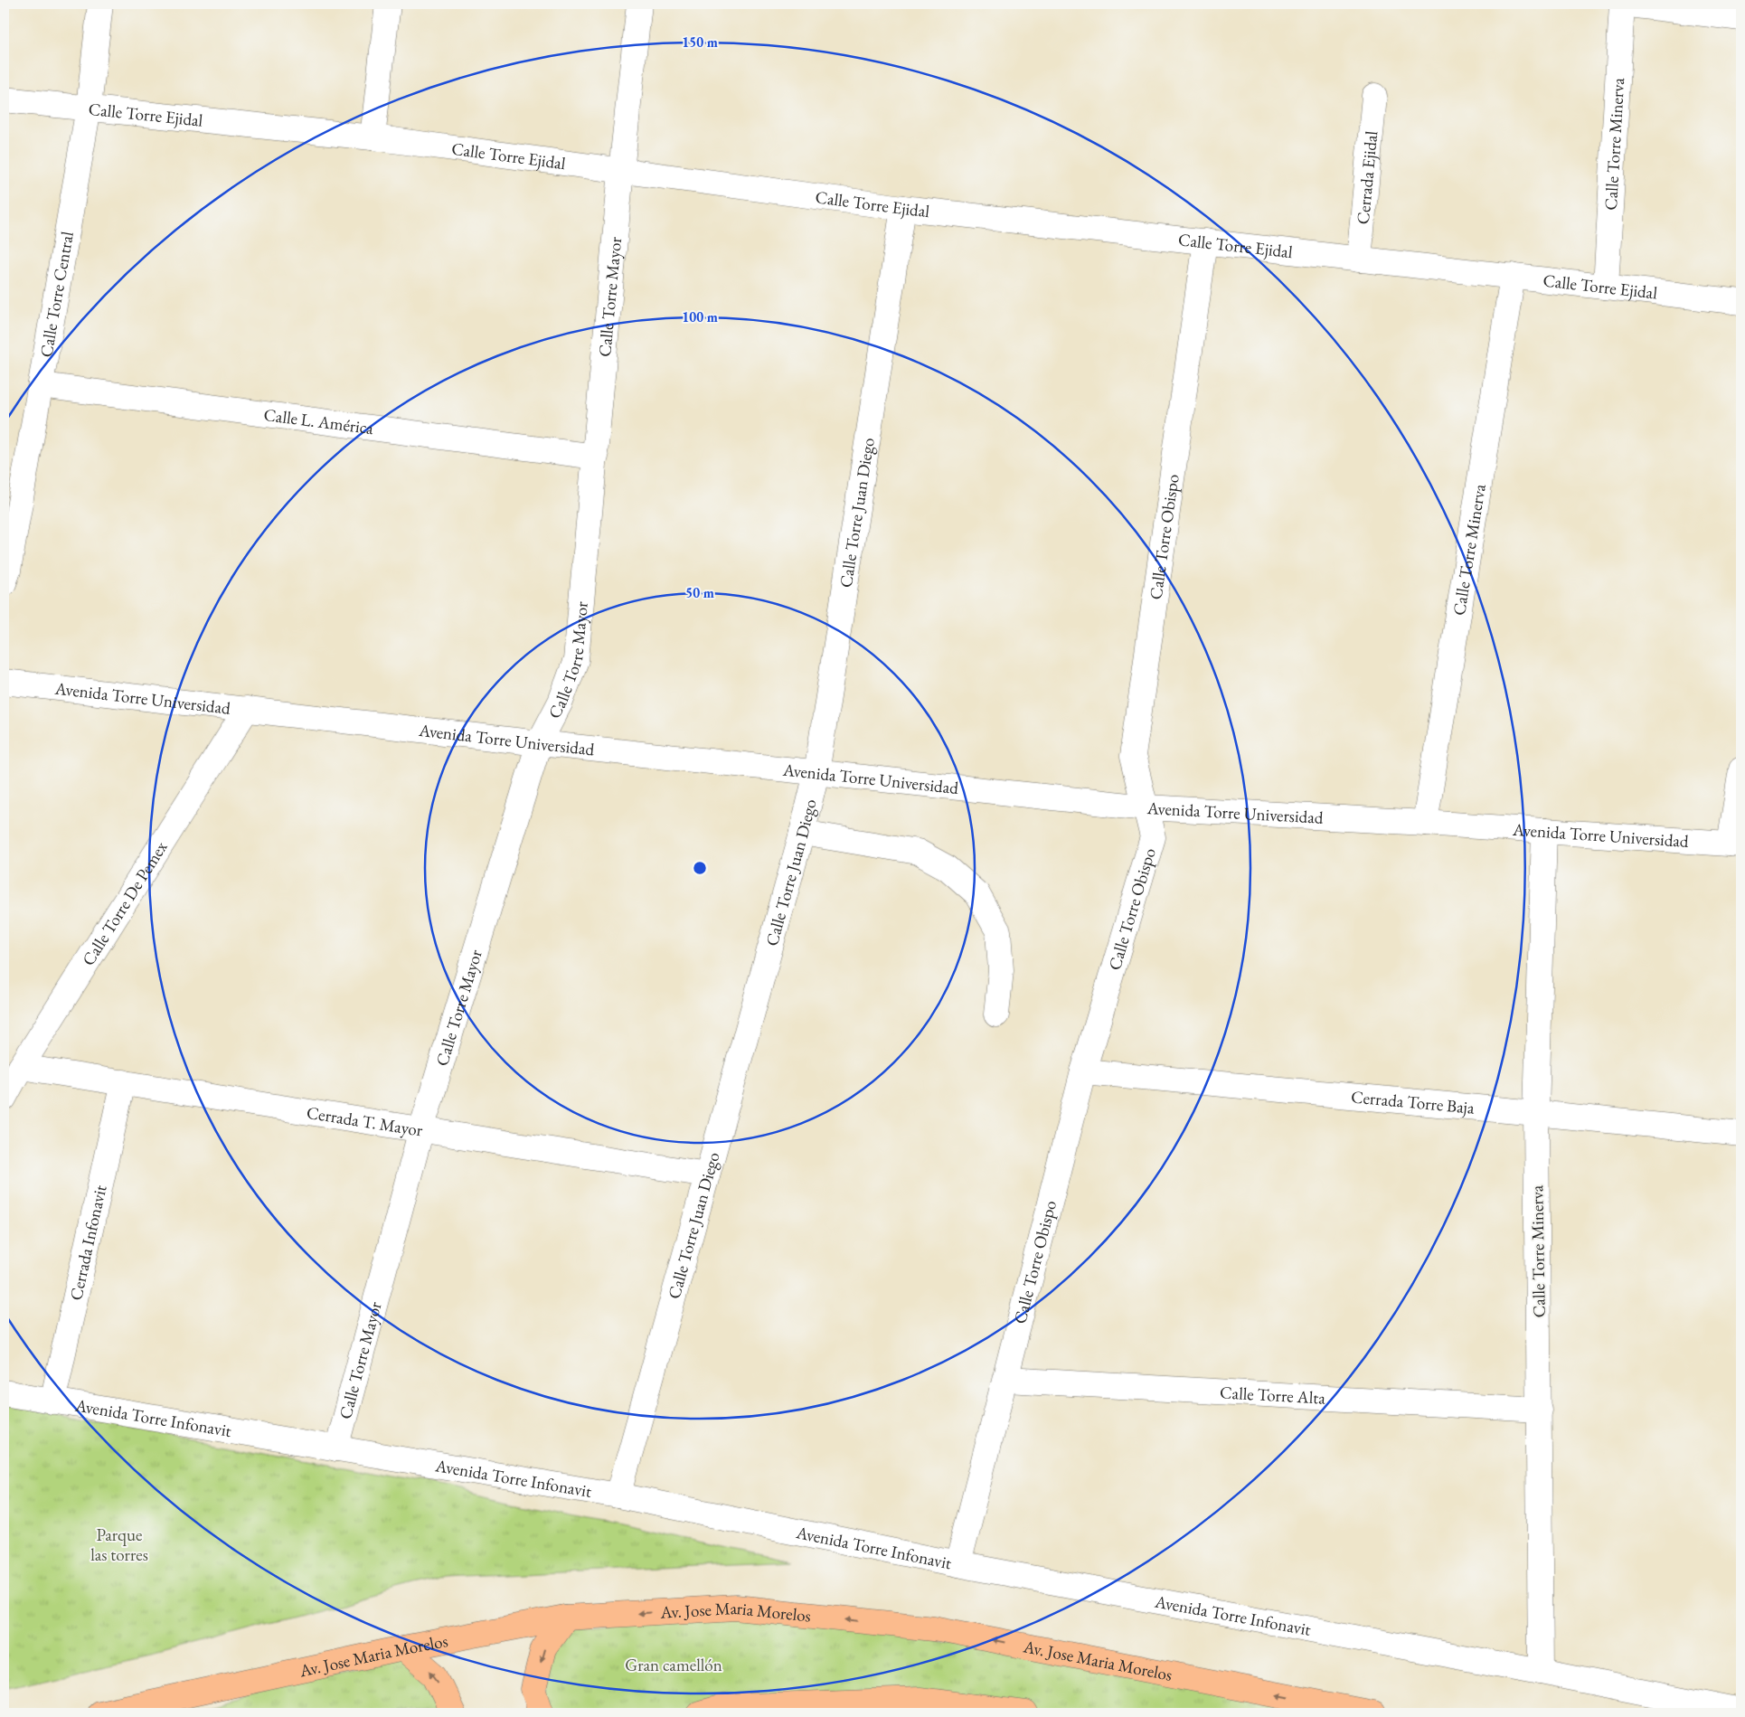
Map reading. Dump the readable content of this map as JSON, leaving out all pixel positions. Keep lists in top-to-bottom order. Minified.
{"streets":{"main road":["Av. Jose Maria Morelos"],"street":["Calle Torre Ejidal","Calle Torre Minerva","Cerrada Ejidal","Calle Torre Central","Calle Torre Mayor","Calle L. América","Calle Torre Juan Diego","Calle Torre Obispo","Avenida Torre Universidad","Calle Torre De Pemex","Cerrada Torre Baja","Cerrada T. Mayor","Cerrada Infonavit","Calle Torre Alta","Avenida Torre Infonavit"]},"crossings":[["Calle Torre Ejidal","Calle Torre Minerva"],["Calle Torre Ejidal","Cerrada Ejidal"],["Calle Torre Ejidal","Calle Torre Central"],["Calle Torre Ejidal","Calle Torre Mayor"],["Calle Torre Ejidal","Calle Torre Juan Diego"],["Calle Torre Ejidal","Calle Torre Obispo"],["Calle Torre Minerva","Avenida Torre Universidad"],["Calle Torre Minerva","Cerrada Torre Baja"],["Calle Torre Minerva","Calle Torre Alta"],["Calle Torre Minerva","Avenida Torre Infonavit"],["Calle Torre Central","Calle L. América"],["Calle Torre Mayor","Calle L. América"],["Calle Torre Mayor","Avenida Torre Universidad"],["Calle Torre Mayor","Cerrada T. Mayor"],["Calle Torre Mayor","Avenida Torre Infonavit"],["Calle Torre Juan Diego","Avenida Torre Universidad"],["Calle Torre Juan Diego","Cerrada T. Mayor"],["Calle Torre Juan Diego","Avenida Torre Infonavit"],["Calle Torre Obispo","Avenida Torre Universidad"],["Calle Torre Obispo","Cerrada Torre Baja"],["Calle Torre Obispo","Calle Torre Alta"],["Calle Torre Obispo","Avenida Torre Infonavit"],["Avenida Torre Universidad","Calle Torre De Pemex"],["Calle Torre De Pemex","Cerrada T. Mayor"],["Cerrada T. Mayor","Cerrada Infonavit"],["Cerrada Infonavit","Avenida Torre Infonavit"]],"parks":["Parque las torres","Gran camellón"],"rings":["150 m","100 m","50 m"]}
